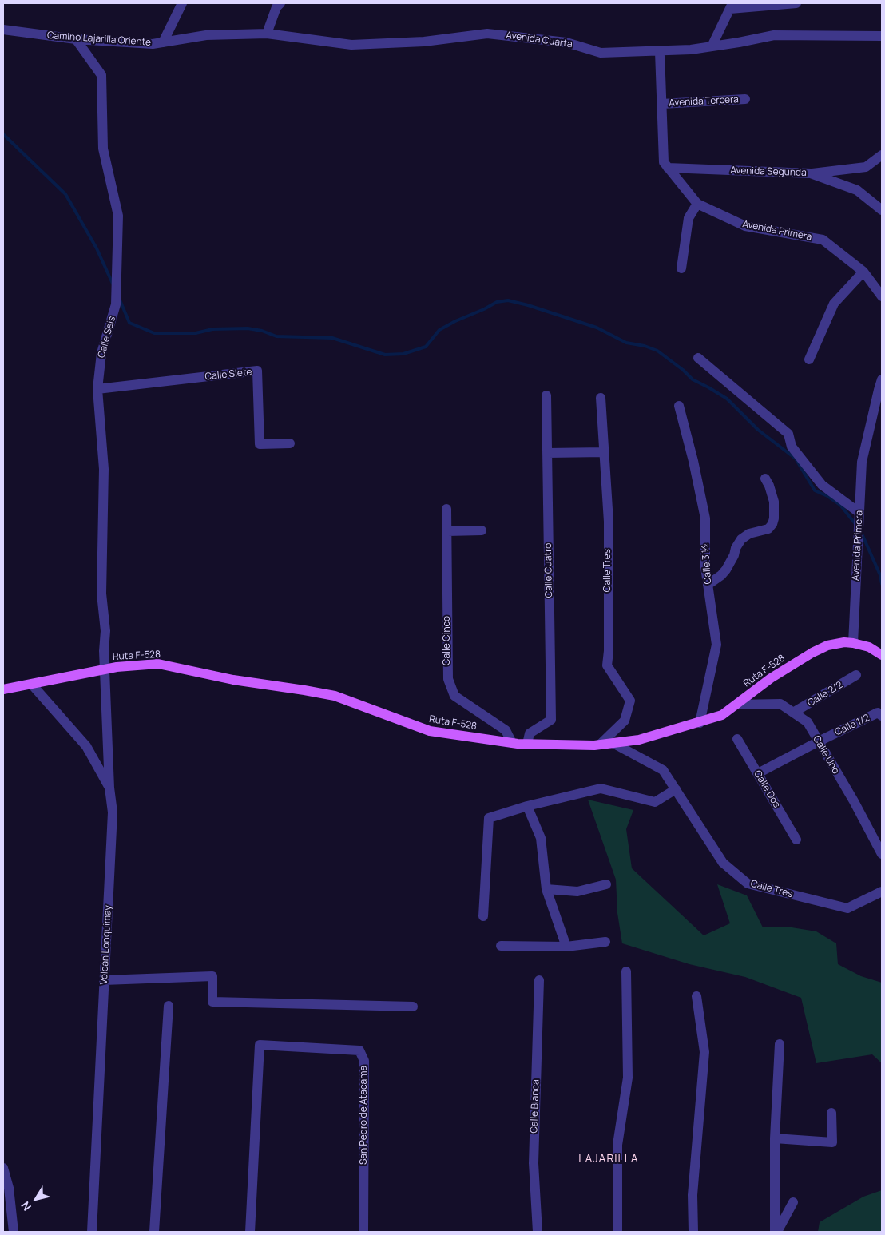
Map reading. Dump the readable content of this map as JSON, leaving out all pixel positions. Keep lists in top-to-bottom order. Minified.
{"streets":{"main road":["Ruta F-528"],"street":["Camino Lajarilla Oriente","Avenida Cuarta","Avenida Tercera","Avenida Segunda","Avenida Primera","Calle Seis","Calle Siete","Calle 3 ½","Calle Cuatro","Calle Tres","Calle Cinco","Calle 2/2","Calle 1/2","Calle Uno","Calle Dos","Volcán Lonquimay","Calle Blanca","San Pedro de Atacama"]},"crossings":[["Camino Lajarilla Oriente","Avenida Cuarta"],["Camino Lajarilla Oriente","Calle Seis"],["Avenida Cuarta","Avenida Primera"],["Avenida Tercera","Avenida Primera"],["Avenida Segunda","Avenida Primera"],["Avenida Primera","Ruta F-528"],["Calle Seis","Calle Siete"],["Calle Seis","Ruta F-528"],["Calle Seis","Volcán Lonquimay"],["Calle 3 ½","Ruta F-528"],["Calle Cuatro","Ruta F-528"],["Calle Tres","Ruta F-528"],["Calle Cinco","Ruta F-528"],["Ruta F-528","Calle Uno"],["Ruta F-528","Volcán Lonquimay"],["Calle 2/2","Calle Uno"],["Calle 1/2","Calle Uno"],["Calle 1/2","Calle Dos"]],"districts":["LAJARILLA"],"north":"bottom left"}
